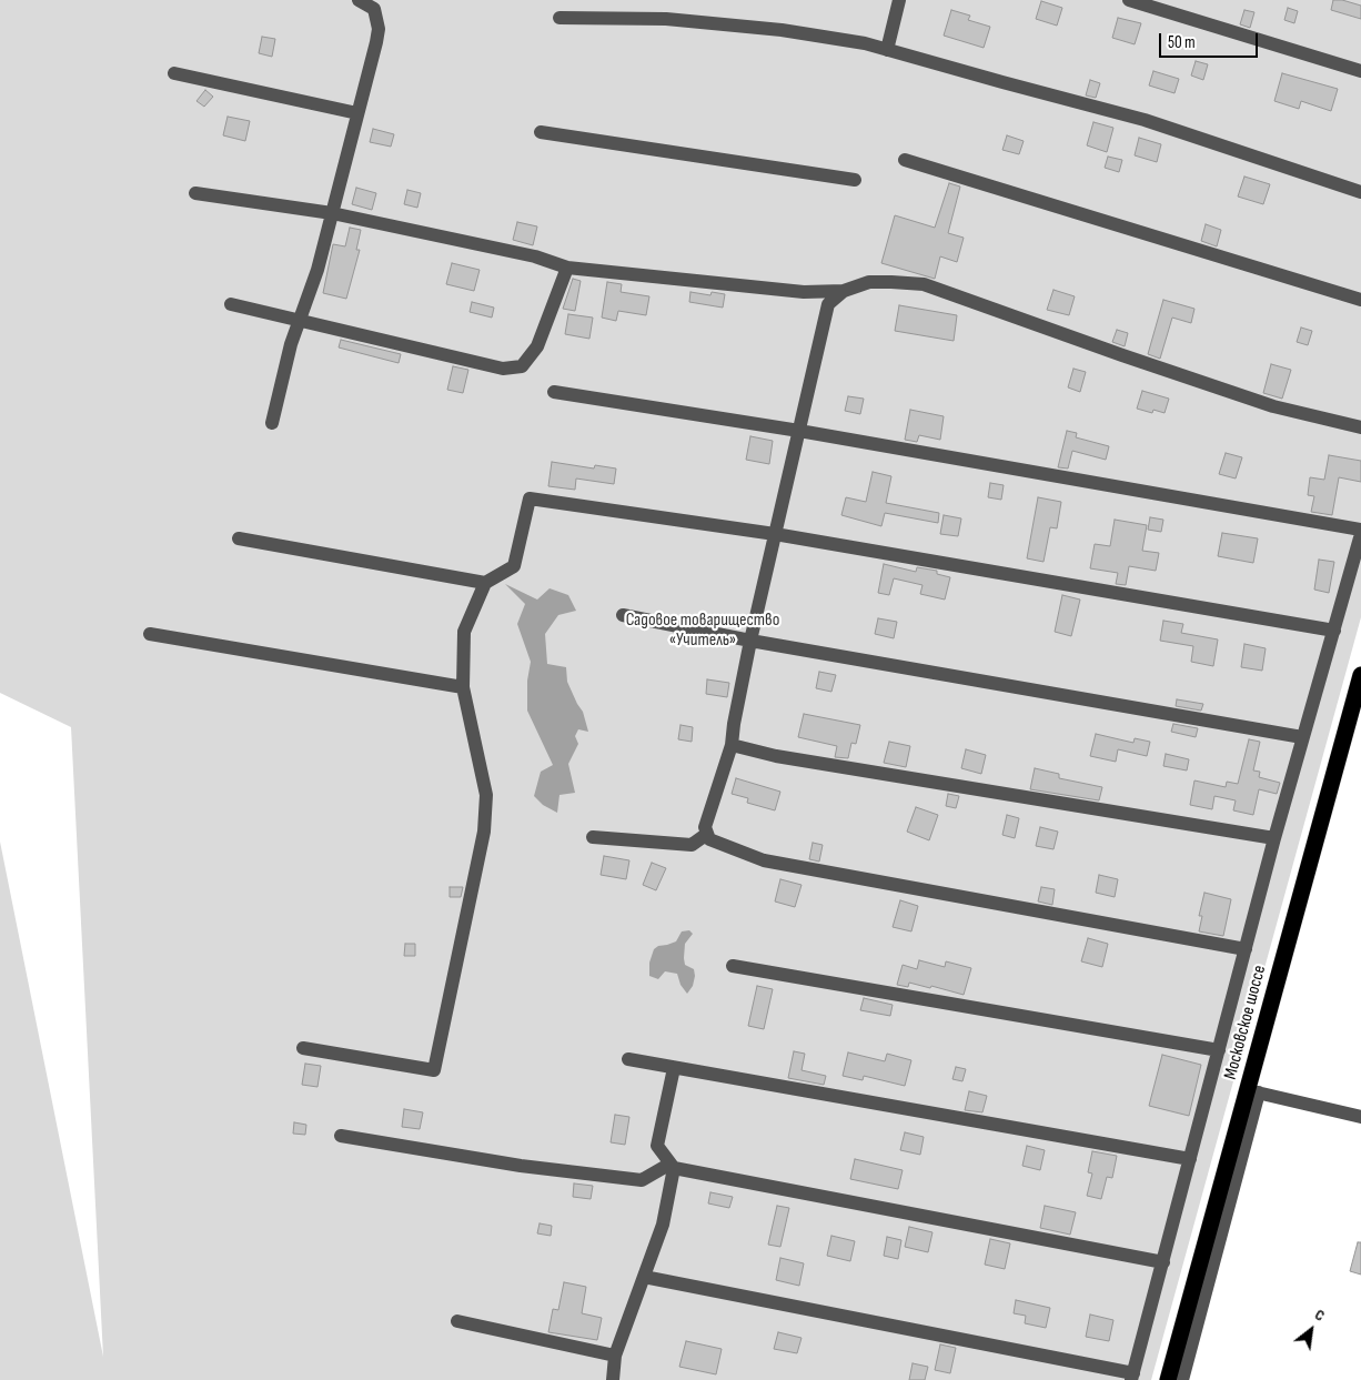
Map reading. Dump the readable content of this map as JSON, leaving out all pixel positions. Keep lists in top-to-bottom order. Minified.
{"streets":{"highway":["Московское шоссе"]},"parks":["Садовое товарищество «Учитель»"],"scale_bar":"50 m","north":"top right"}
